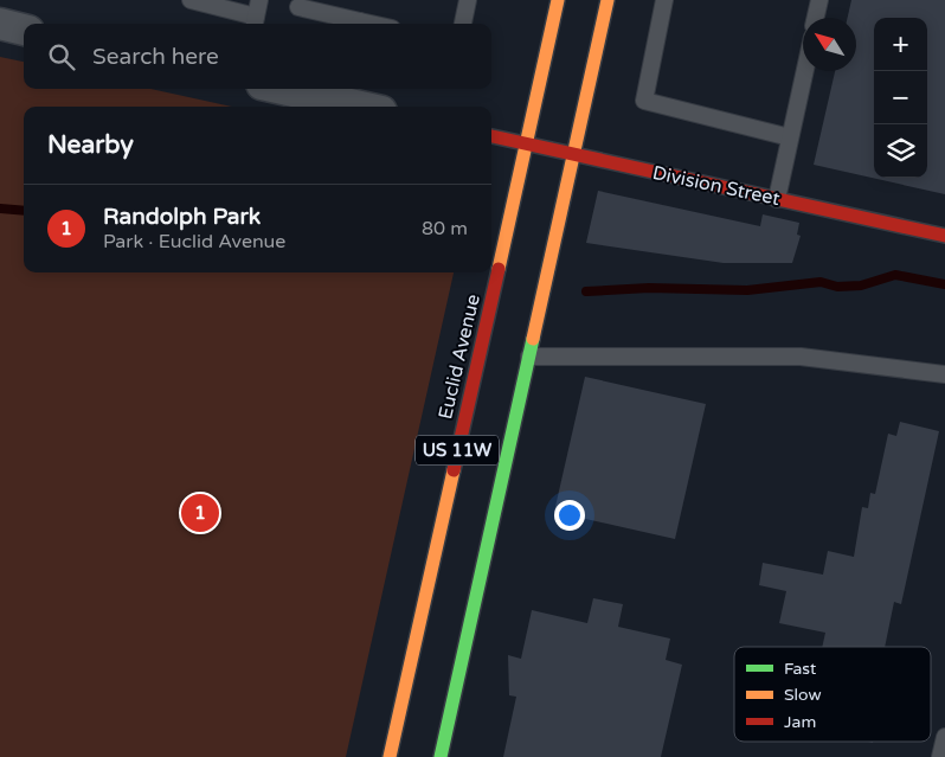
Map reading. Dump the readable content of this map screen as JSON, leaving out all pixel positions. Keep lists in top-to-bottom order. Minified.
{"streets":{"main road":["Division Street","Euclid Avenue","US 11W"]},"crossings":[["Division Street","Euclid Avenue"],["Division Street","US 11W"]],"legend":["Fast","Slow","Jam"],"north":"top left","page":{"map_buttons":["+","−"],"search":"Search here","heading":"Nearby","list":[{"mark":"1","name":"Randolph Park","note":"Park · Euclid Avenue","value":"80 m"}],"pins":"1"}}
